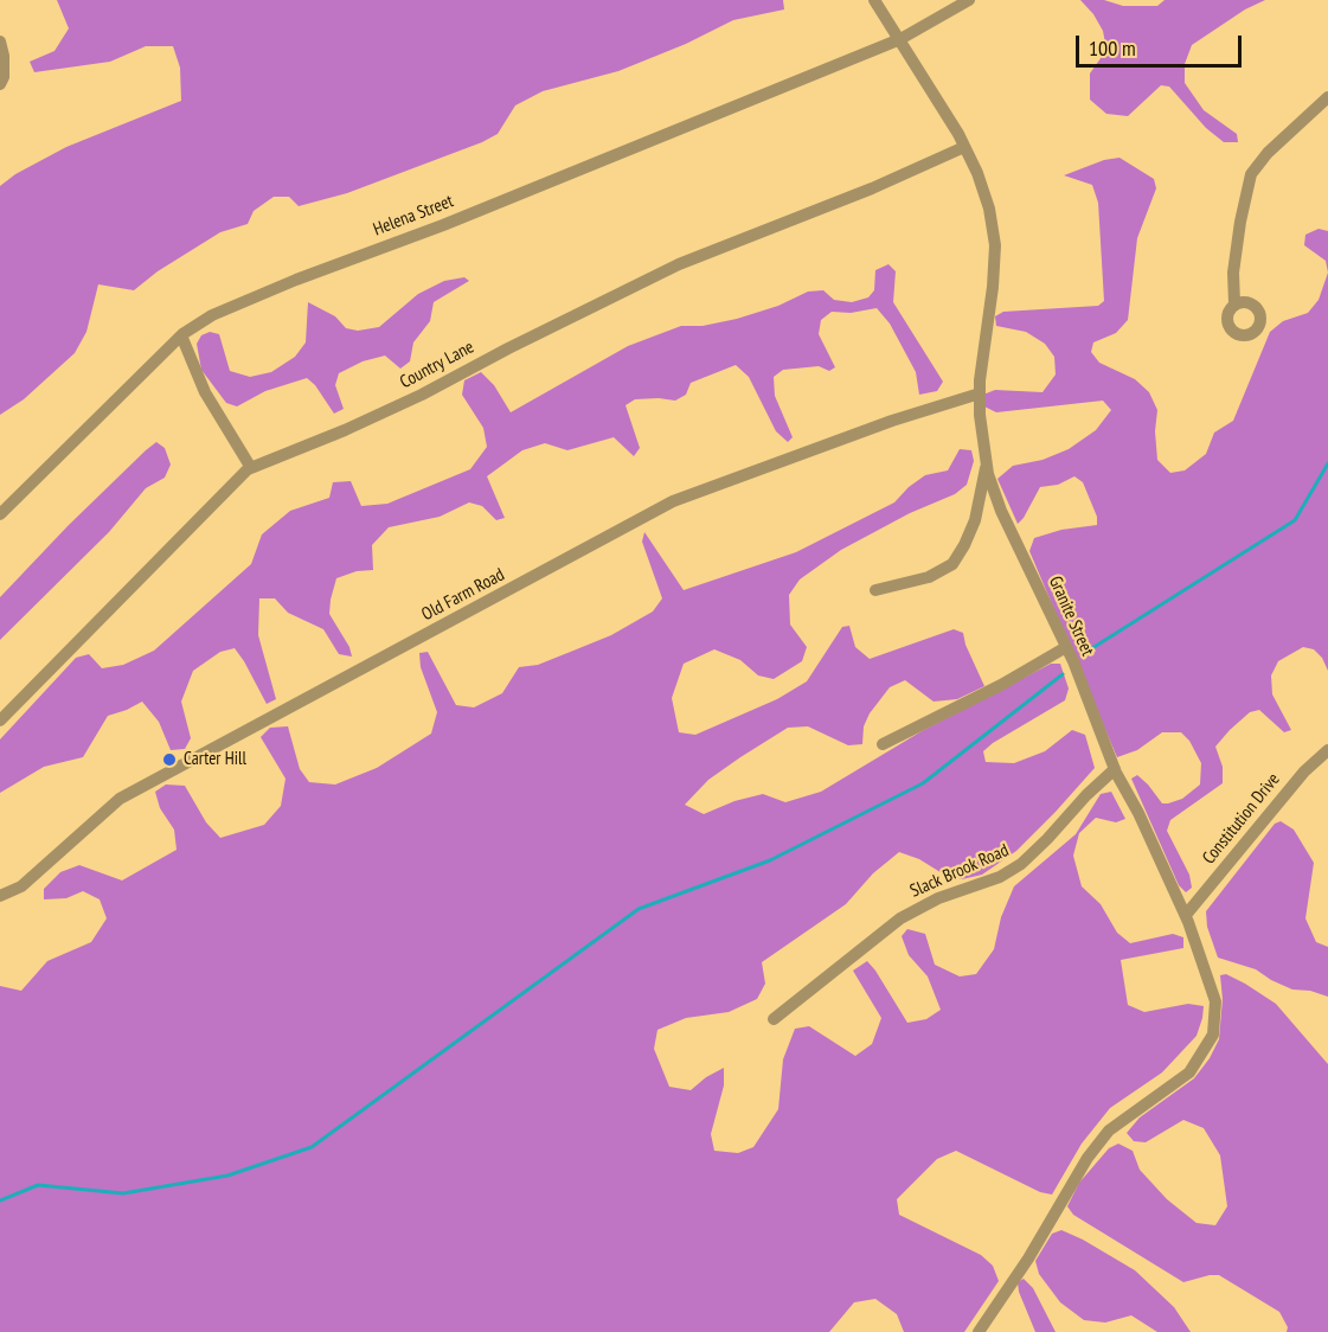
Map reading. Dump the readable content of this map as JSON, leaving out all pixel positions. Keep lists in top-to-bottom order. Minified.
{"streets":{"street":["Helena Street","Country Lane","Old Farm Road","Granite Street","Constitution Drive","Slack Brook Road"]},"crossings":[["Helena Street","Granite Street"],["Country Lane","Granite Street"],["Old Farm Road","Granite Street"],["Granite Street","Constitution Drive"],["Granite Street","Slack Brook Road"]],"places":["Carter Hill"],"scale_bar":"100 m"}
